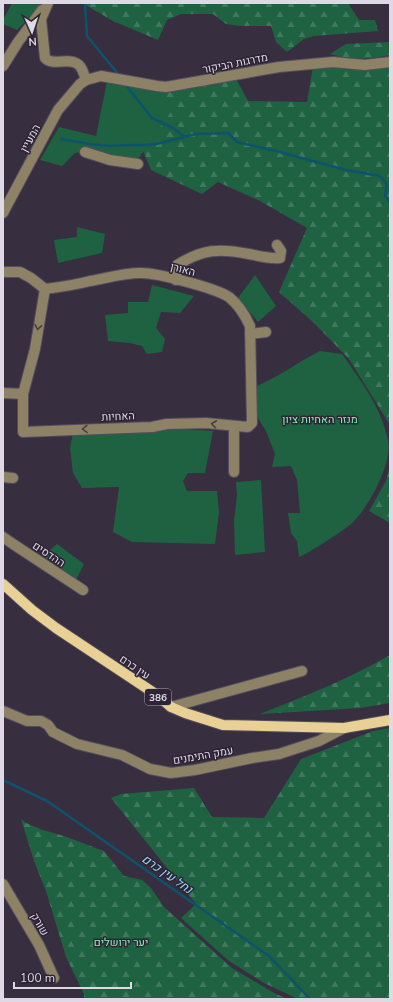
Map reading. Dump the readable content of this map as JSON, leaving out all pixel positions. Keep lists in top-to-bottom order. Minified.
{"streets":{"main road":["עין כרם","386"],"street":["מדרגות הביקור","המעיין","האורן","האחיות","ההדסים","עמק התימנים","שורק"]},"crossings":[["מדרגות הביקור","המעיין"],["האורן","האחיות"],["עין כרם","386"],["עין כרם","עמק התימנים"],["386","עמק התימנים"]],"water":["נחל עין כרם"],"parks":["מנזר האחיות ציון","יער ירושלים"],"scale_bar":"100 m","north":"bottom"}
